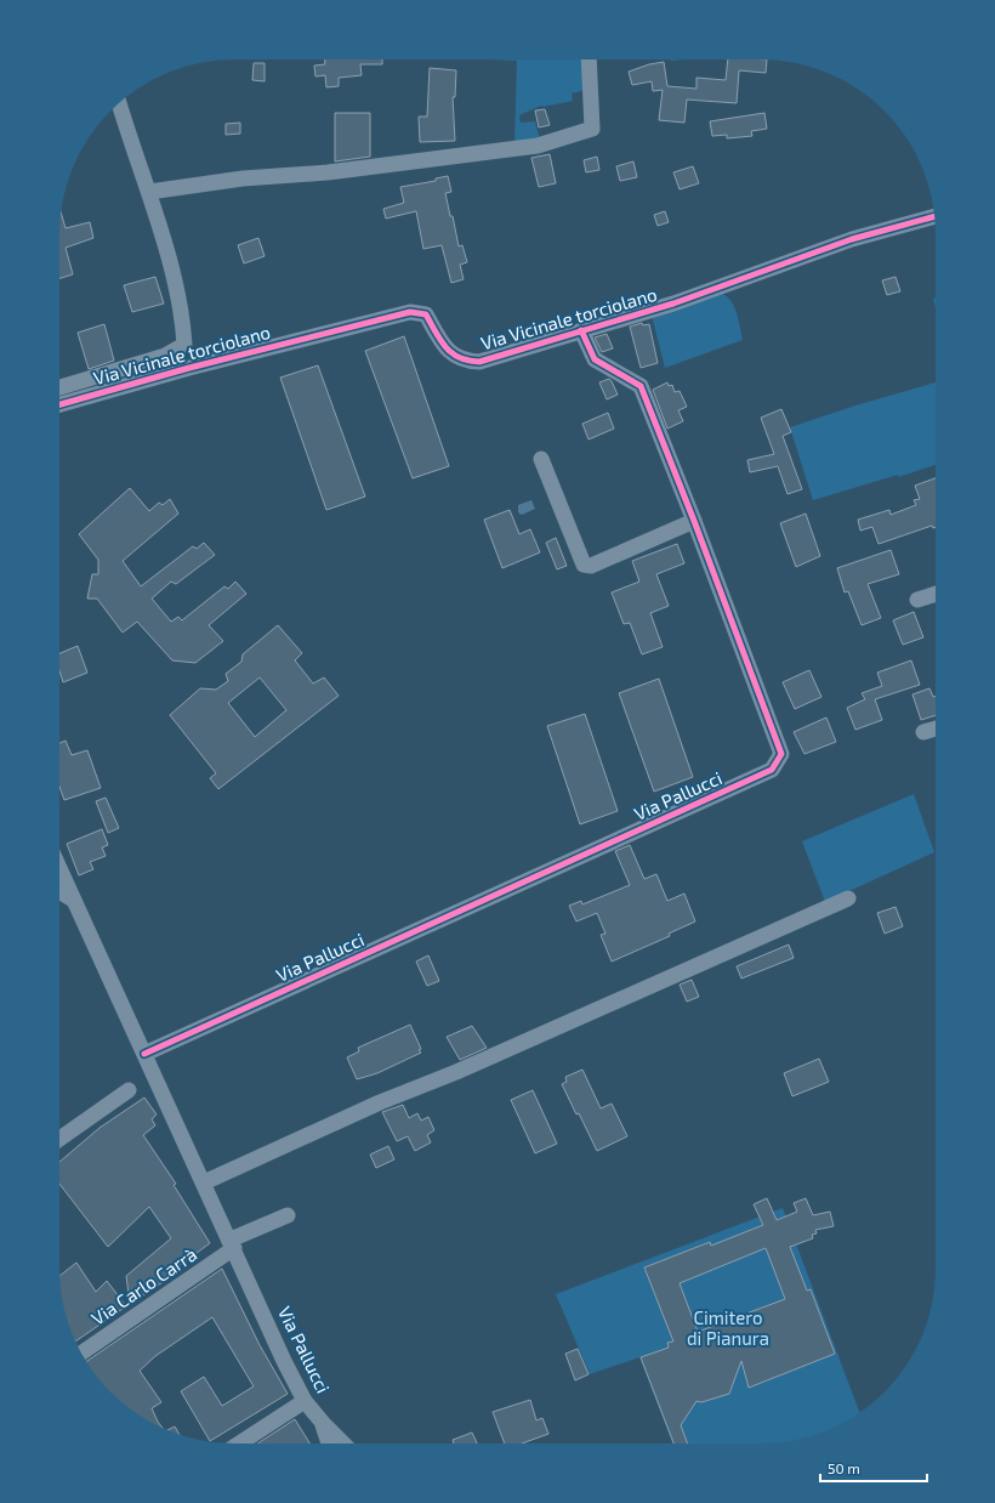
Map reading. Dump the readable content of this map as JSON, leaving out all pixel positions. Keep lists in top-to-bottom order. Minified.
{"streets":{"street":["Via Vicinale torciolano","Via Pallucci","Via Carlo Carrà"]},"crossings":[["Via Vicinale torciolano","Via Pallucci"],["Via Pallucci","Via Carlo Carrà"]],"parks":["Cimitero di Pianura"],"scale_bar":"50 m"}
